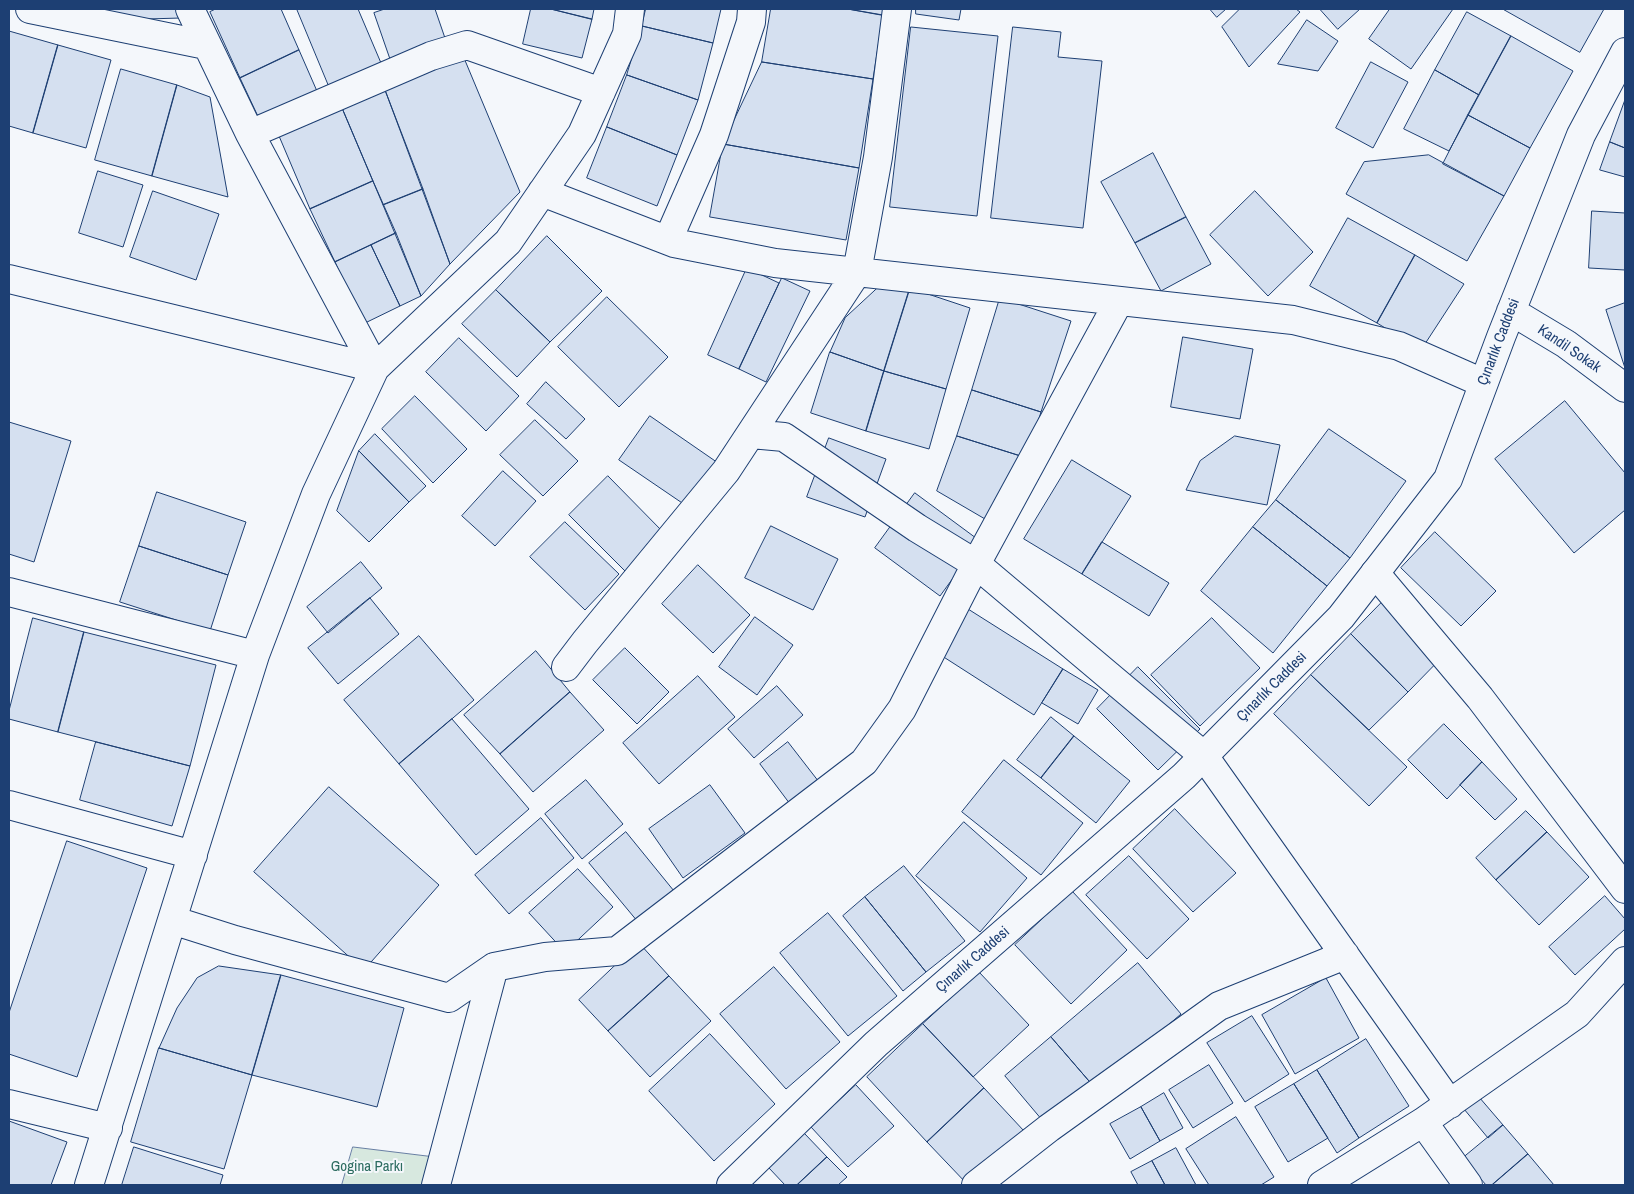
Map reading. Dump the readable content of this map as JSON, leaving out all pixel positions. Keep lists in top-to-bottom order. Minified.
{"streets":{"street":["Çınarlık Caddesi","Kandil Sokak"]},"crossings":[["Çınarlık Caddesi","Kandil Sokak"]],"parks":["Gogina Parkı"]}
